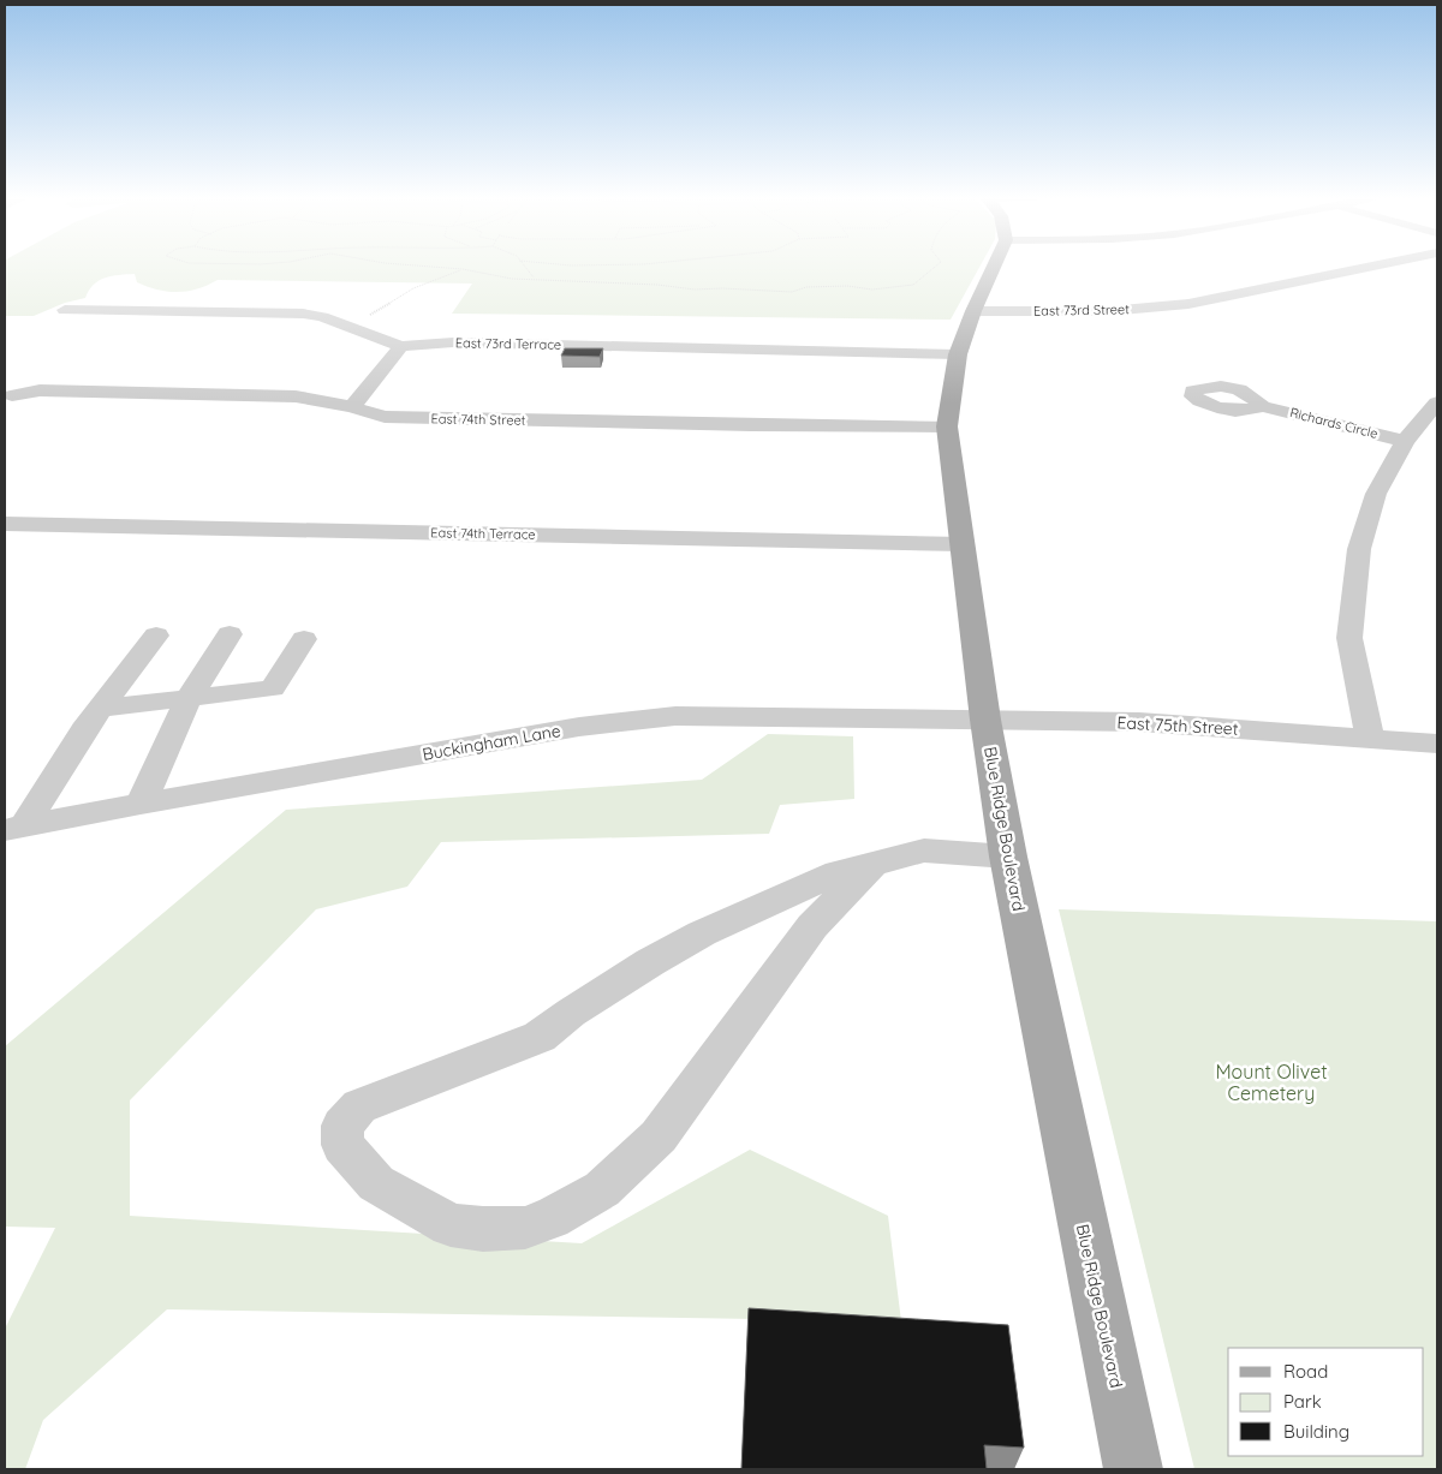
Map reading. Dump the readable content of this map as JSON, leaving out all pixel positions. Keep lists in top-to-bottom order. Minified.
{"streets":{"main road":["Blue Ridge Boulevard"],"street":["East 73rd Street","East 73rd Terrace","East 74th Street","Richards Circle","East 74th Terrace","East 75th Street","Buckingham Lane"]},"crossings":[["East 73rd Street","Blue Ridge Boulevard"],["East 73rd Terrace","Blue Ridge Boulevard"],["East 74th Street","Blue Ridge Boulevard"],["East 74th Terrace","Blue Ridge Boulevard"],["East 75th Street","Buckingham Lane"],["East 75th Street","Blue Ridge Boulevard"],["Buckingham Lane","Blue Ridge Boulevard"]],"parks":["Mount Olivet Cemetery"],"legend":["Road","Park","Building"]}
